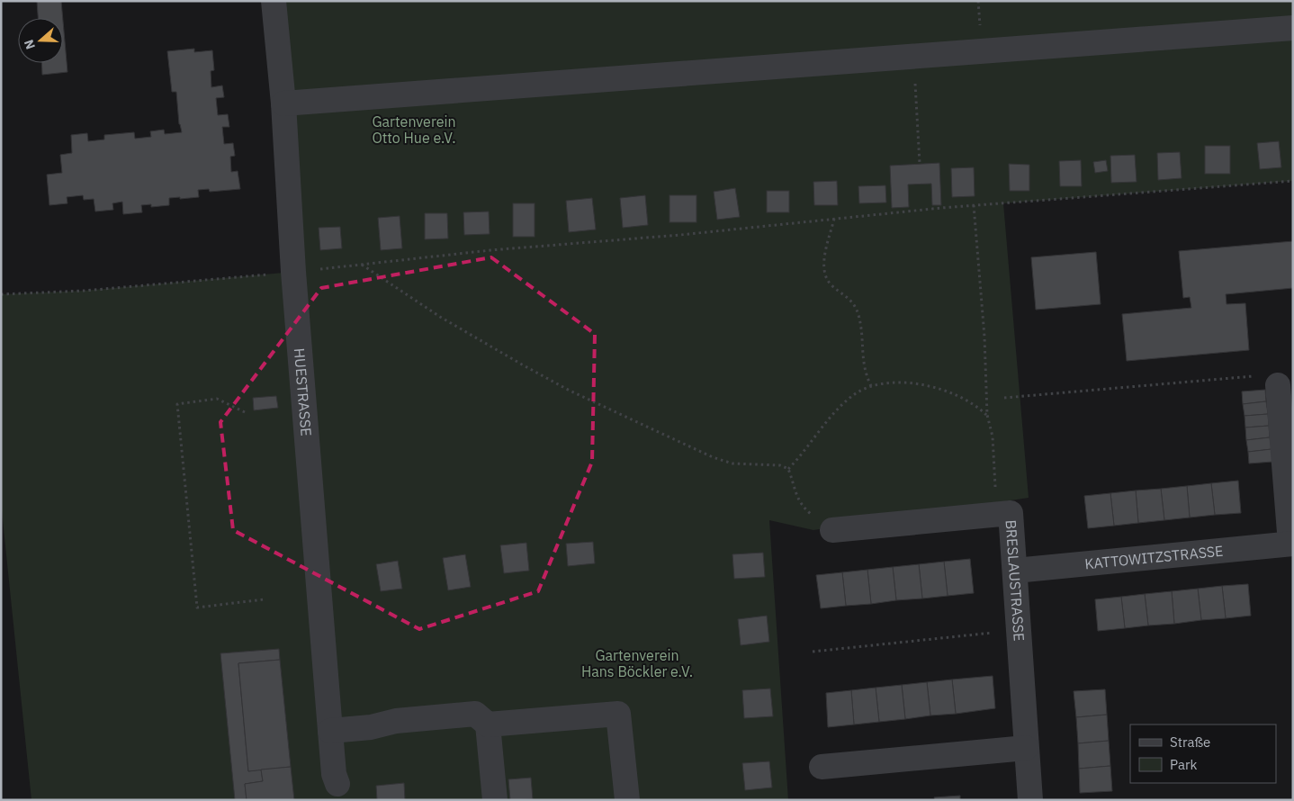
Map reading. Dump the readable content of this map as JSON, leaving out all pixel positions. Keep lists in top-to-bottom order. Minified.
{"streets":{"street":["HUESTRASSE","KATTOWITZSTRASSE","BRESLAUSTRASSE"]},"crossings":[["KATTOWITZSTRASSE","BRESLAUSTRASSE"]],"parks":["Gartenverein Otto Hue e.V.","Gartenverein Hans Böckler e.V."],"legend":["Straße","Park"],"north":"left"}
